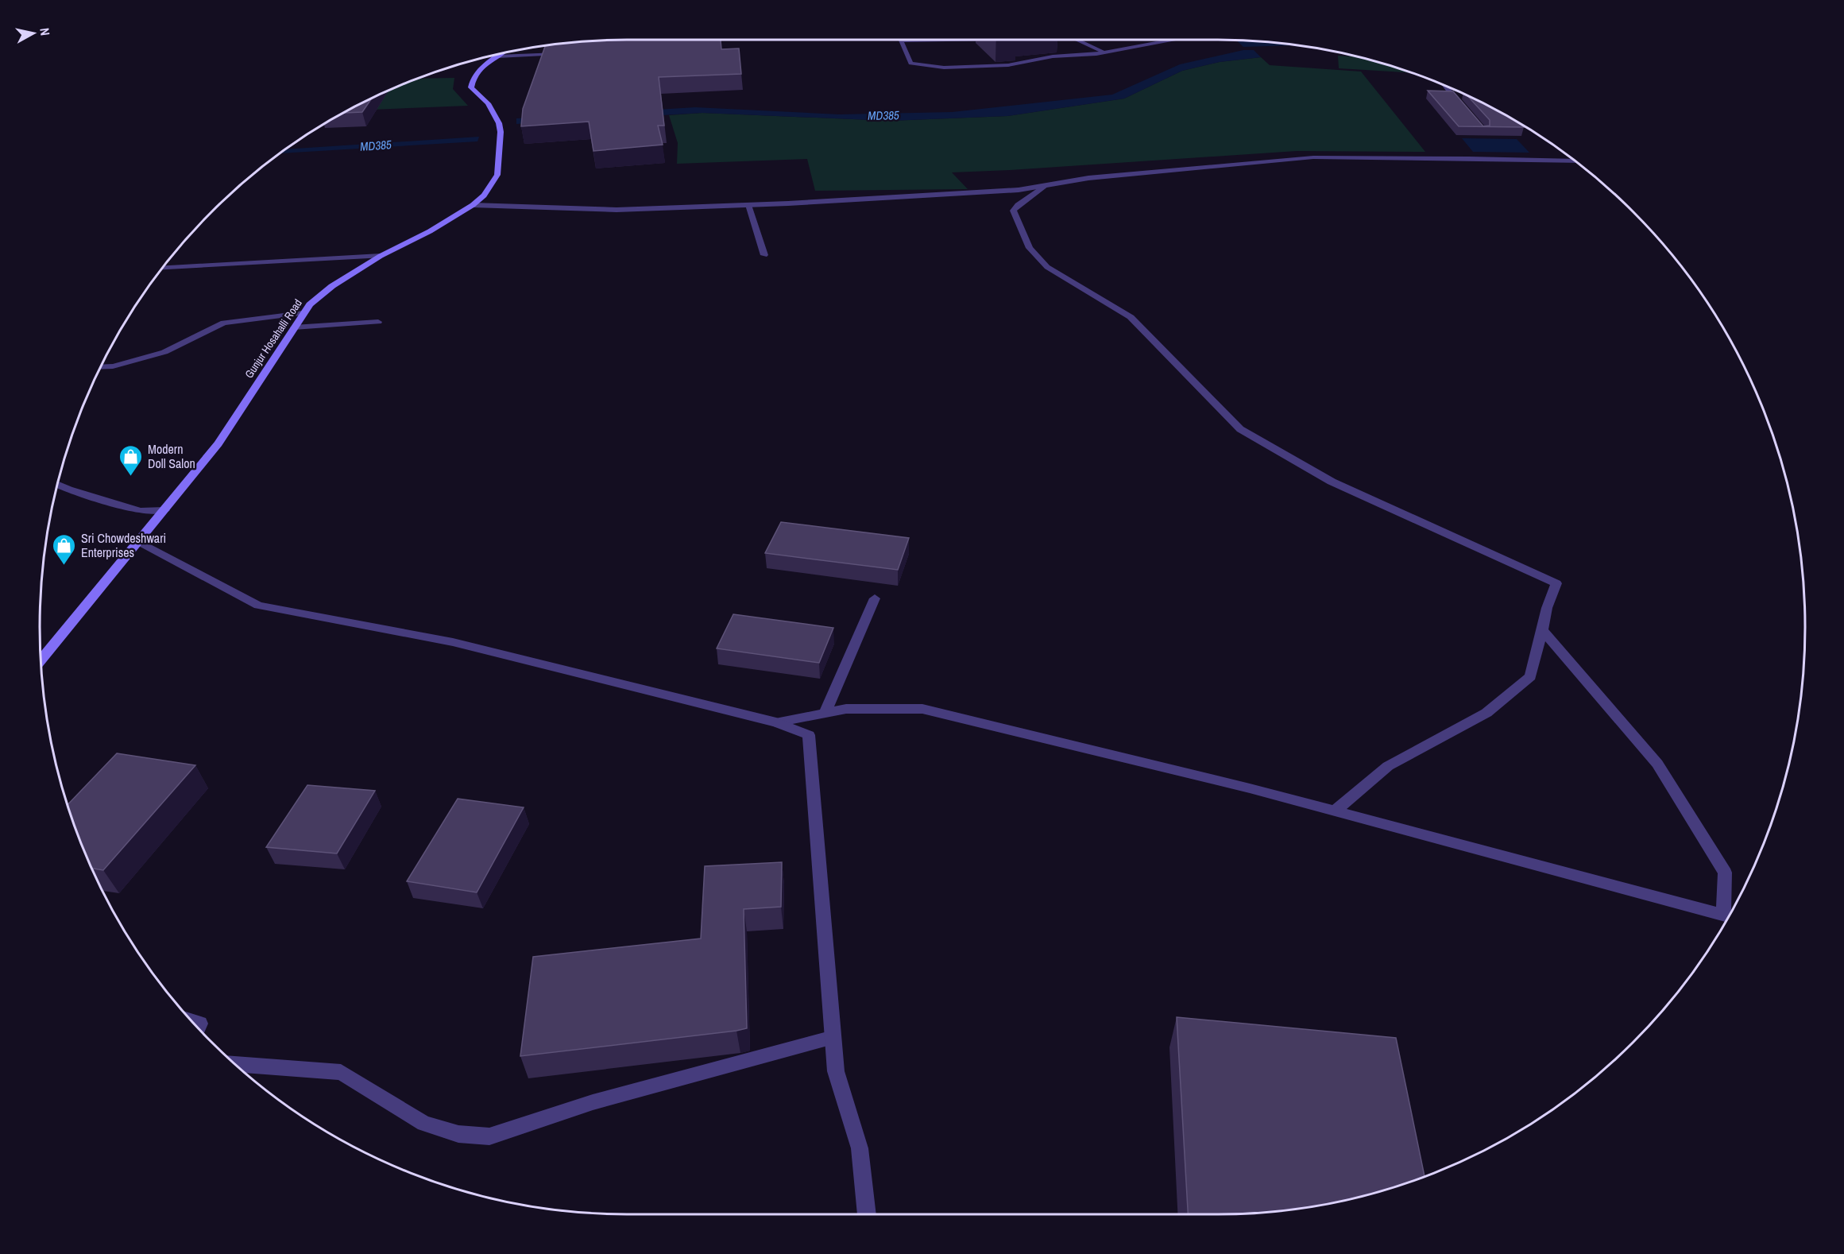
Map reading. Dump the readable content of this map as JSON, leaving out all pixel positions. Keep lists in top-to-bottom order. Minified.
{"streets":{"street":["Gunjur Hosahalli Road"]},"water":["MD385"],"places":{"shop":["Modern Doll Salon","Sri Chowdeshwari Enterprises"]},"north":"right"}
